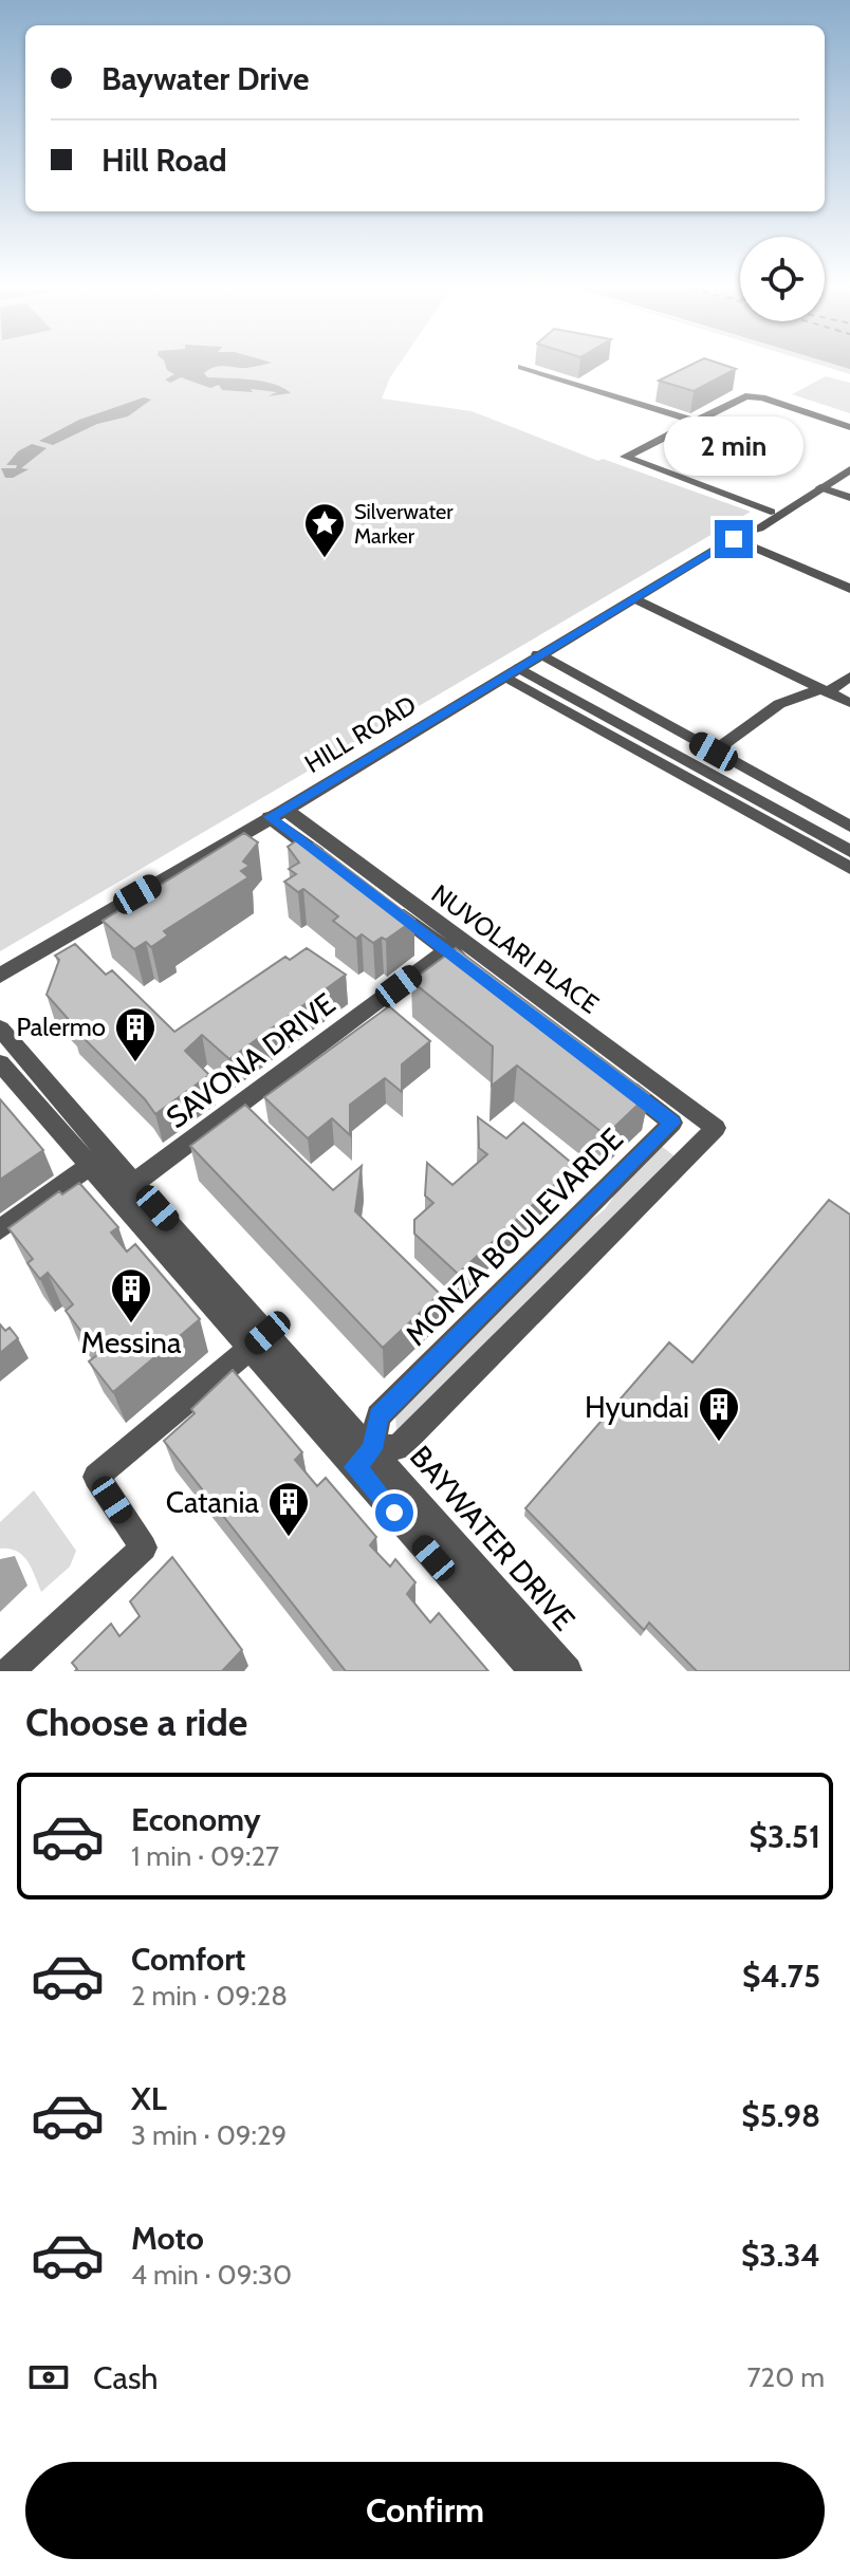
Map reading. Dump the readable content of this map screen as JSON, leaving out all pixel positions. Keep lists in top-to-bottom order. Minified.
{"streets":{"street":["HILL ROAD","NUVOLARI PLACE","SAVONA DRIVE","MONZA BOULEVARDE","BAYWATER DRIVE"]},"crossings":[["HILL ROAD","NUVOLARI PLACE"],["NUVOLARI PLACE","SAVONA DRIVE"],["SAVONA DRIVE","BAYWATER DRIVE"],["MONZA BOULEVARDE","BAYWATER DRIVE"]],"places":{"place":["Silverwater Marker"],"building":["Palermo","Messina","Hyundai","Catania"]},"page":{"banner":["Baywater Drive","Hill Road"],"bubble":"2 min","heading":"Choose a ride","list":[{"name":"Economy","note":"1 min · 09:27","value":"$3.51"},{"name":"Comfort","note":"2 min · 09:28","value":"$4.75"},{"name":"XL","note":"3 min · 09:29","value":"$5.98"},{"name":"Moto","note":"4 min · 09:30","value":"$3.34"}],"pay":["Cash","720 m"],"buttons":"Confirm"}}
